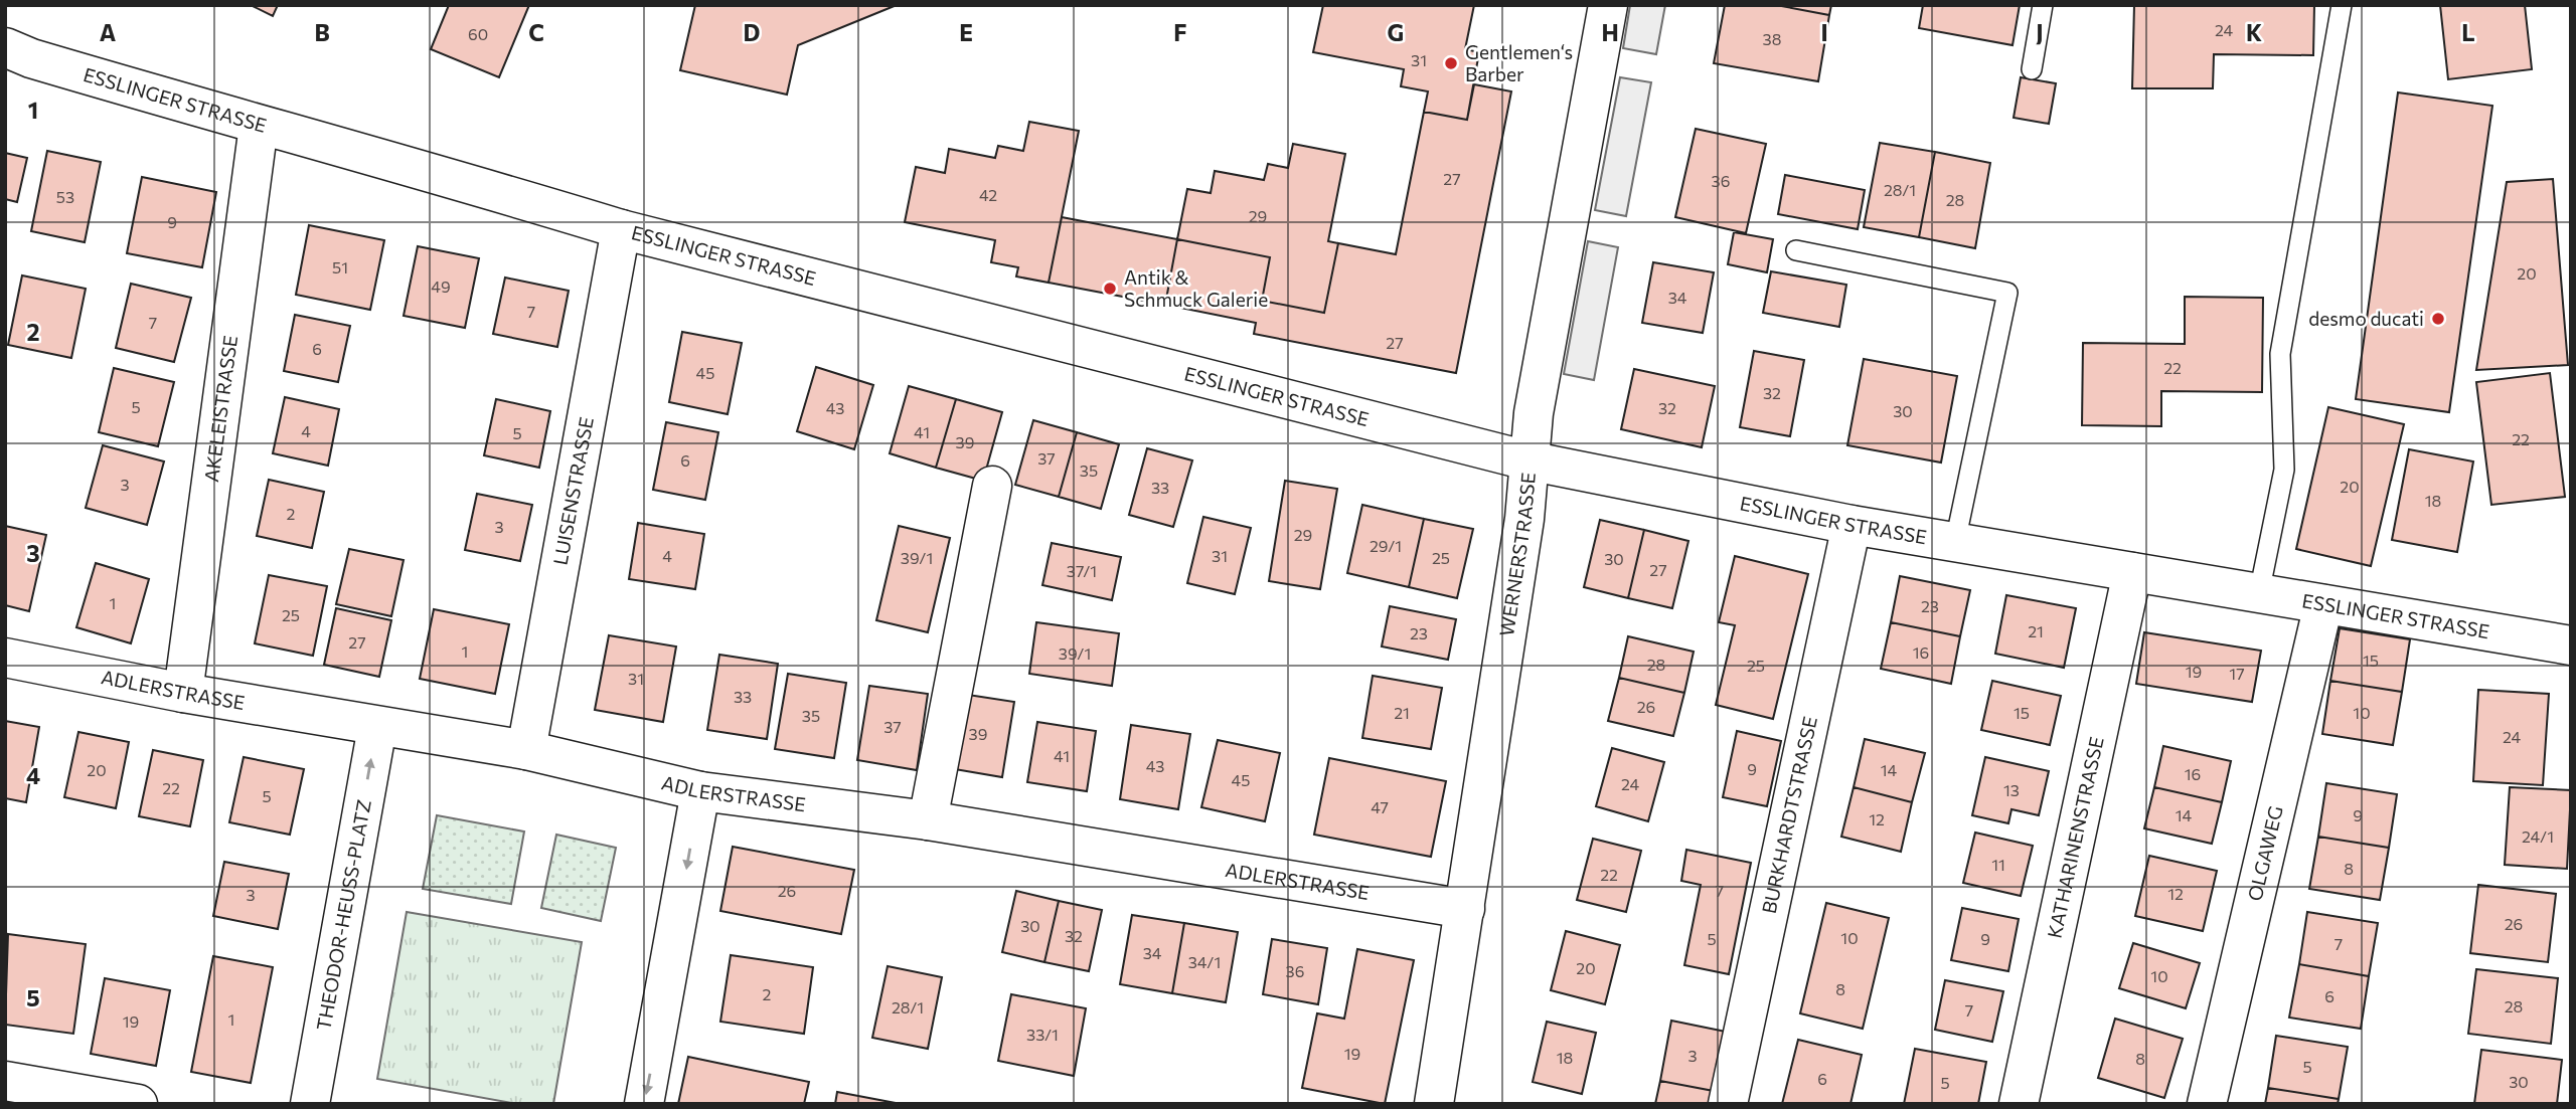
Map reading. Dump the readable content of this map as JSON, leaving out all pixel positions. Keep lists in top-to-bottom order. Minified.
{"streets":{"street":["ESSLINGER STRASSE","AKELEISTRASSE","LUISENSTRASSE","WERNERSTRASSE","ADLERSTRASSE","BURKHARDTSTRASSE","KATHARINENSTRASSE","OLGAWEG","THEODOR-HEUSS-PLATZ"]},"crossings":[["ESSLINGER STRASSE","AKELEISTRASSE"],["ESSLINGER STRASSE","LUISENSTRASSE"],["ESSLINGER STRASSE","WERNERSTRASSE"],["ESSLINGER STRASSE","BURKHARDTSTRASSE"],["ESSLINGER STRASSE","KATHARINENSTRASSE"],["ESSLINGER STRASSE","OLGAWEG"],["AKELEISTRASSE","ADLERSTRASSE"],["LUISENSTRASSE","ADLERSTRASSE"],["WERNERSTRASSE","ADLERSTRASSE"],["ADLERSTRASSE","THEODOR-HEUSS-PLATZ"]],"places":["Gentlemen‘s Barber","Antik & Schmuck Galerie","desmo ducati"],"house_numbers":["24","60","38","31","27","36","28/1","42","53","28","29","9","51","20","49","34","7","7","27","6","22","45","32","5","43","32","30","4","41","5","22","39","37","6","35","3","20","33","18","2","3","29","29/1","4","31","39/1","25","30","27","37/1","1","23","25","21","23","27","1","16","39/1","15","28","25","19","17","31","33","26","21","15","10","35","37","39","24","41","43","9","20","14","16","45","24","22","13","5","47","14","9","12","24/1","11","8","22","26","7","12","3","26","30","32","10","5","9","7","34","34/1","20","36","10","8","2","6","28","28/1","7","1","19","33/1","19","3","18","8","5","6","30","5"],"grid":{"columns":["A","B","C","D","E","F","G","H","I","J","K","L"],"rows":["1","2","3","4","5"]}}
